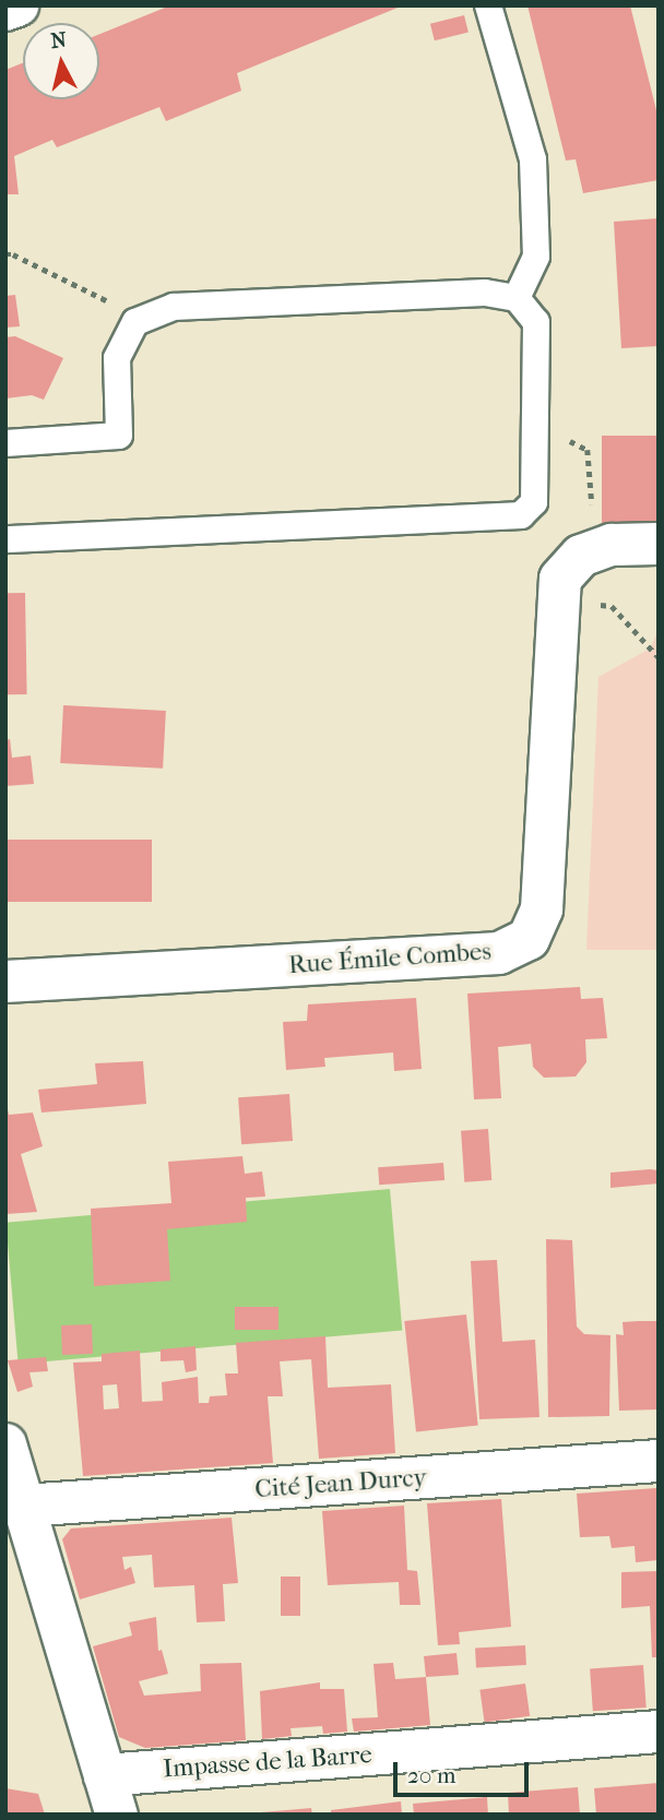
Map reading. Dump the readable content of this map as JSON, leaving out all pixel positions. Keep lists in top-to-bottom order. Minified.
{"streets":{"street":["Rue Émile Combes","Cité Jean Durcy","Impasse de la Barre"]},"scale_bar":"20 m","north":"top"}
